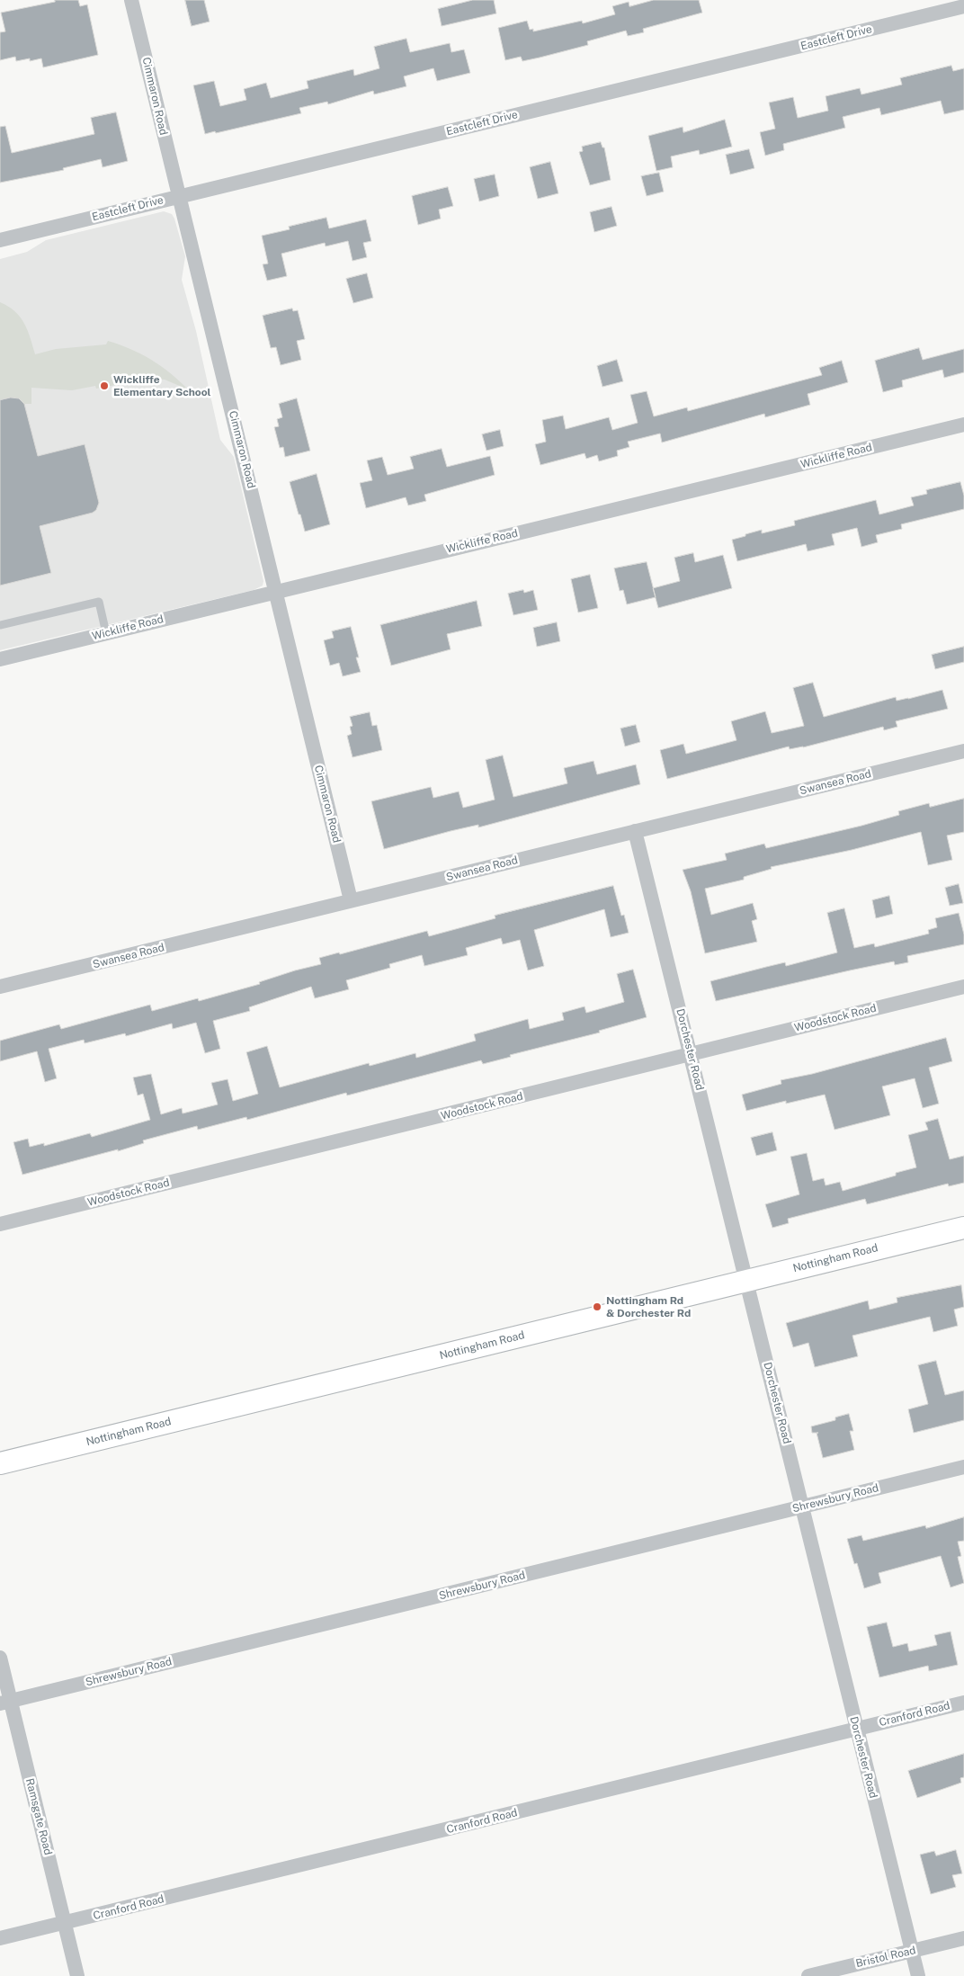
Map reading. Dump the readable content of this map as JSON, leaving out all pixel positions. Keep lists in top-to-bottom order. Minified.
{"streets":{"street":["Eastcleft Drive","Cimmaron Road","Wickliffe Road","Swansea Road","Woodstock Road","Dorchester Road","Nottingham Road","Shrewsbury Road","Cranford Road","Ramsgate Road","Bristol Road"]},"crossings":[["Eastcleft Drive","Cimmaron Road"],["Cimmaron Road","Wickliffe Road"],["Cimmaron Road","Swansea Road"],["Swansea Road","Dorchester Road"],["Woodstock Road","Dorchester Road"],["Dorchester Road","Nottingham Road"],["Dorchester Road","Shrewsbury Road"],["Dorchester Road","Cranford Road"],["Dorchester Road","Bristol Road"],["Shrewsbury Road","Ramsgate Road"],["Cranford Road","Ramsgate Road"]],"places":["Wickliffe Elementary School","Nottingham Rd & Dorchester Rd"]}
